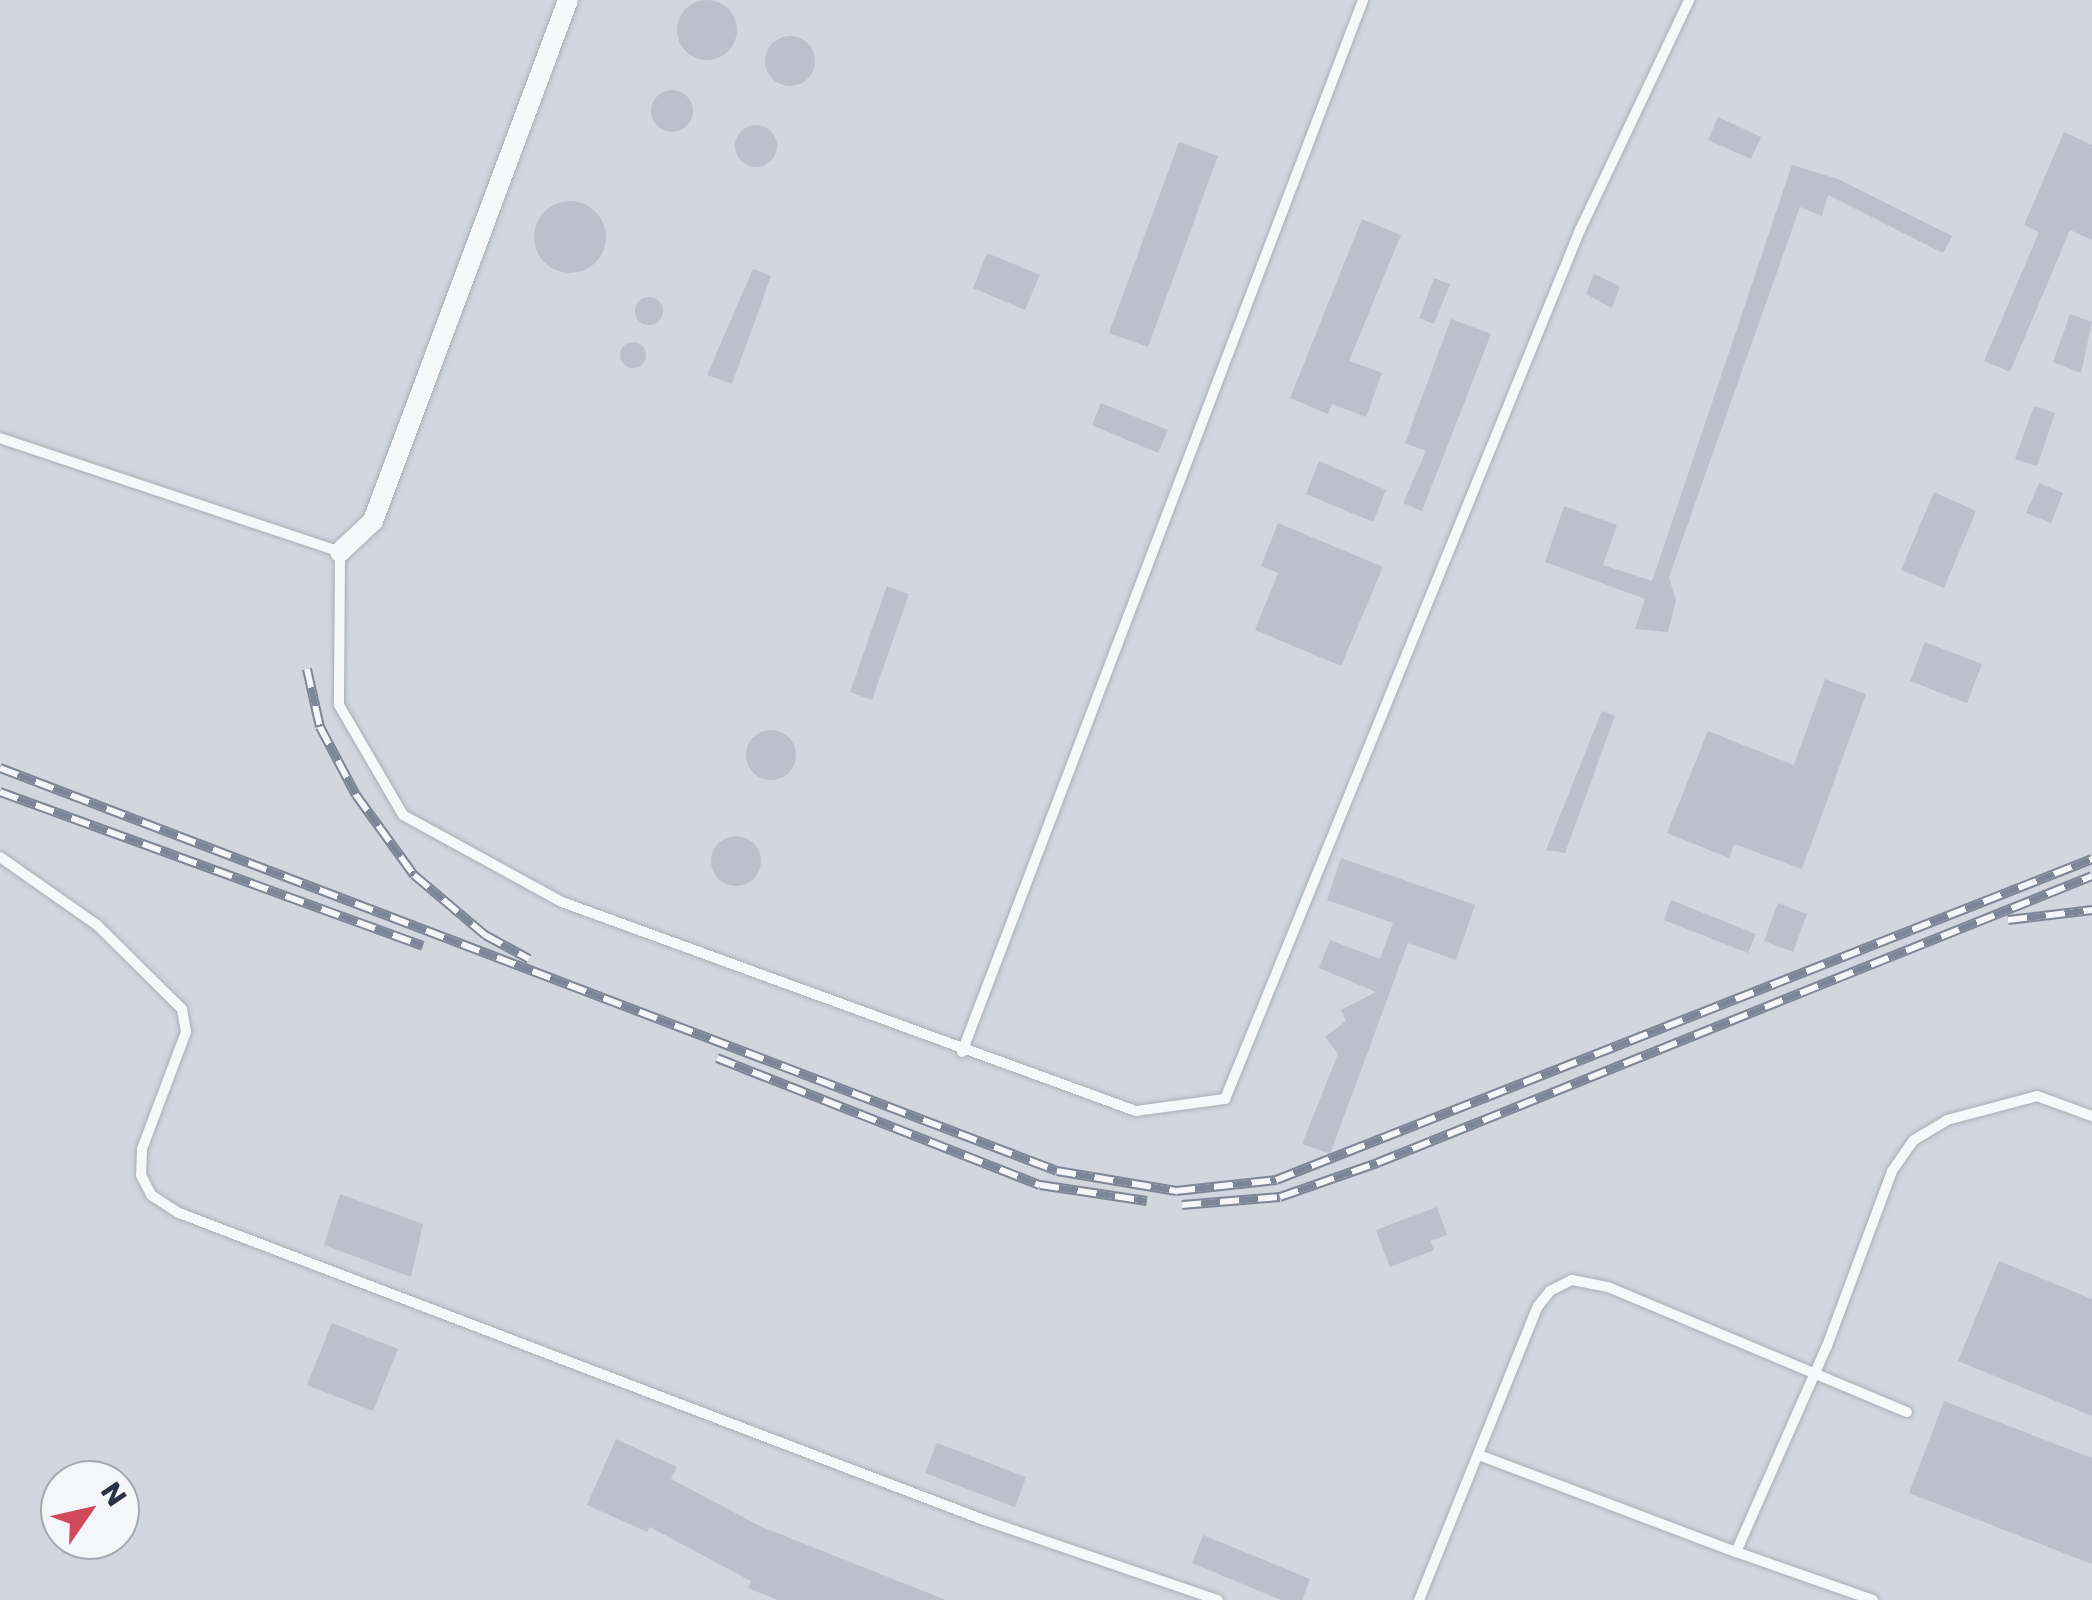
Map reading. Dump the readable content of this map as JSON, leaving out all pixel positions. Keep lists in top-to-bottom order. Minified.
{"north":"top right"}
